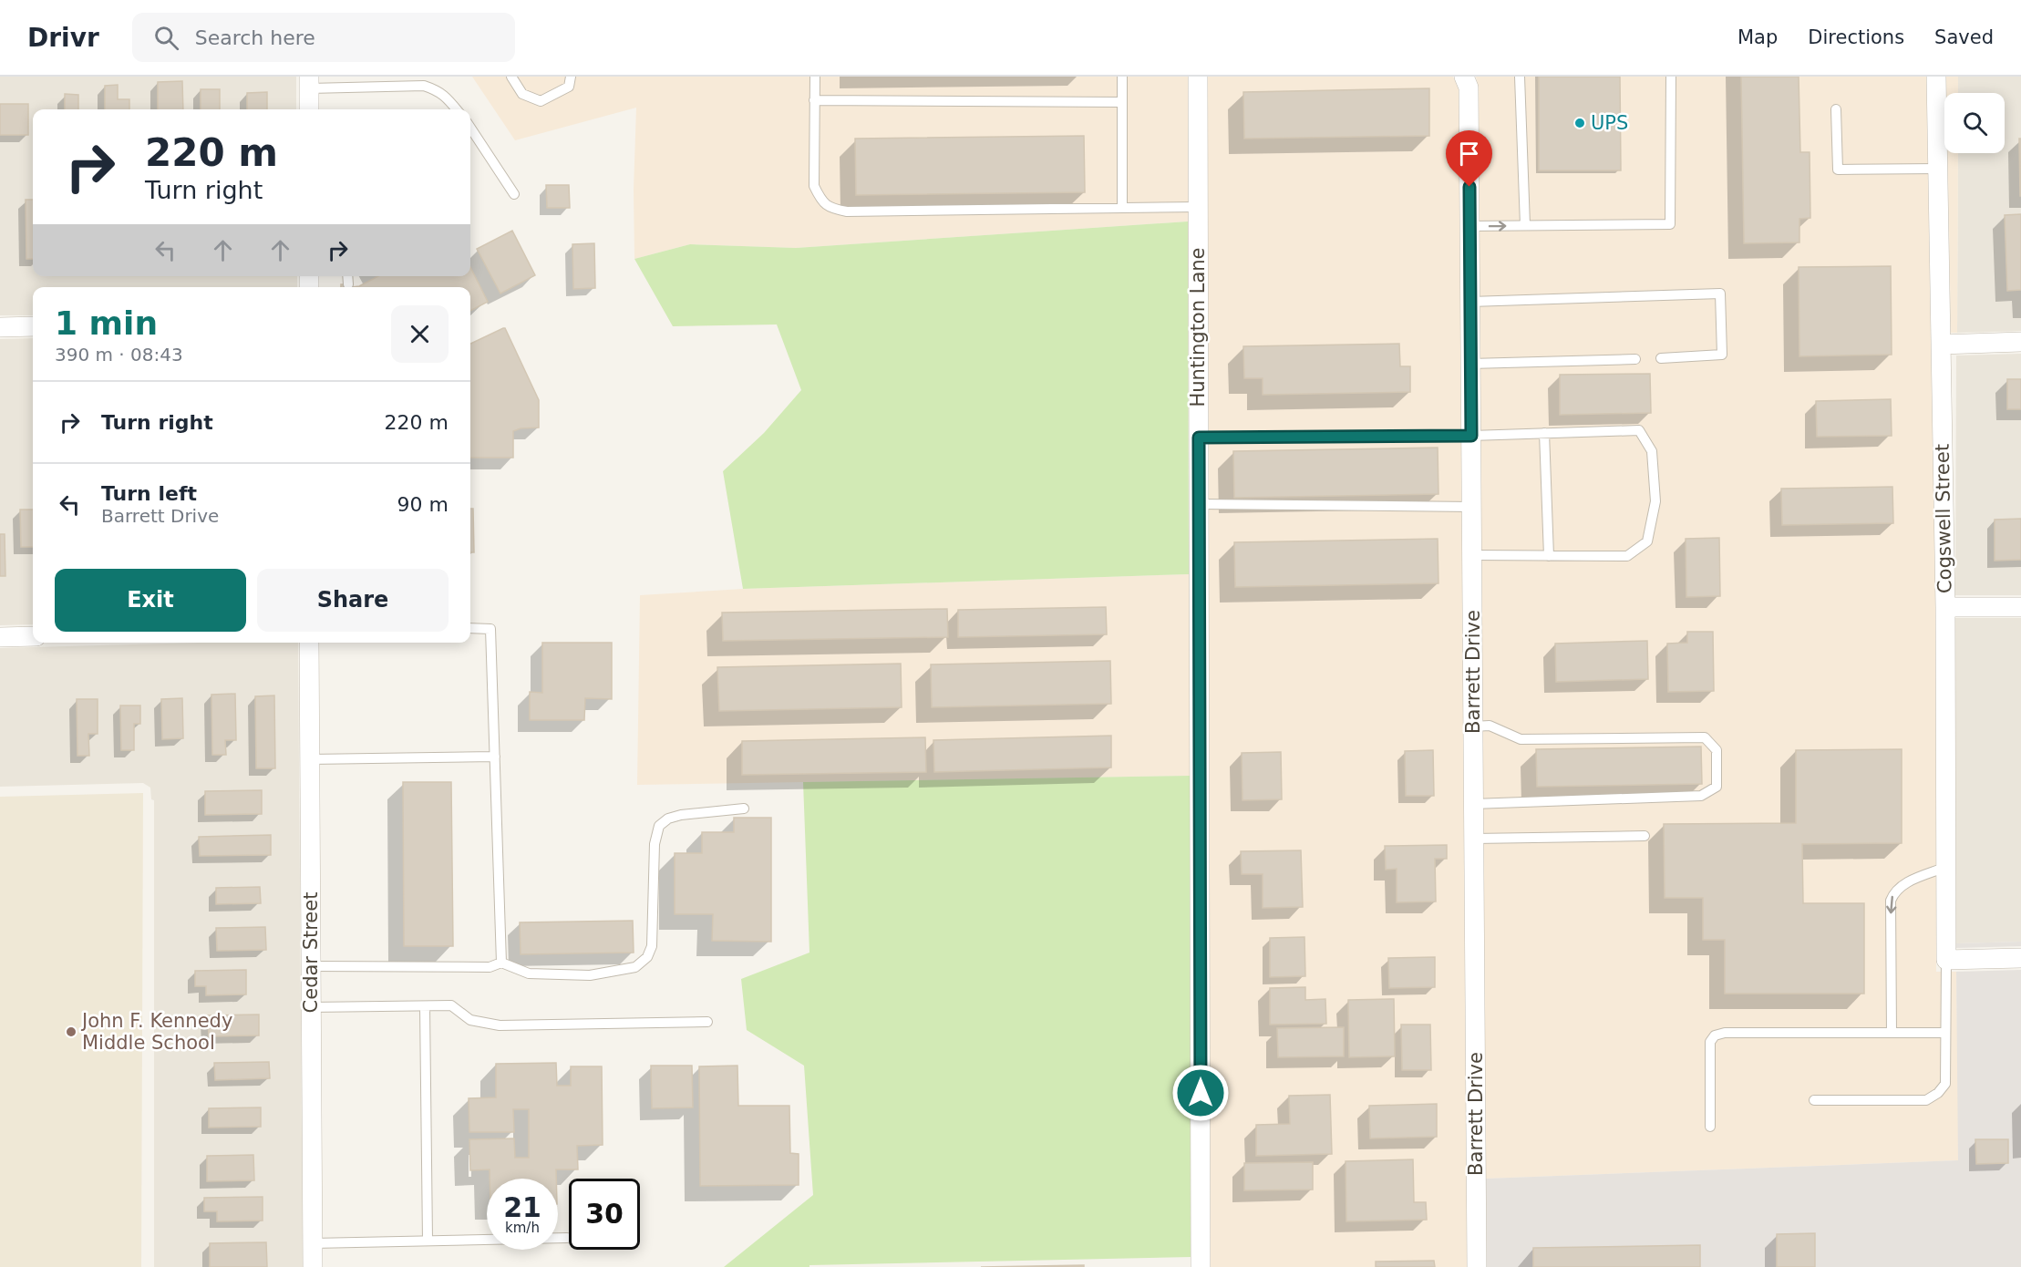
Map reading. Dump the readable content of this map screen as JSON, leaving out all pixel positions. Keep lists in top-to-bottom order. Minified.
{"streets":{"street":["Huntington Lane","Cogswell Street","Barrett Drive","Cedar Street"]},"places":["UPS","John F. Kennedy Middle School"],"page":{"header":"Drivr","search":"Search here","nav":["Map","Directions","Saved"],"turn":["220 m","Turn right"],"heading":["1 min","390 m · 08:43"],"list":[{"name":"Turn right","value":"220 m"},{"name":"Turn left","note":"Barrett Drive","value":"90 m"}],"buttons":["Exit","Share"],"speed":"21 km/h","limit":"30"}}
